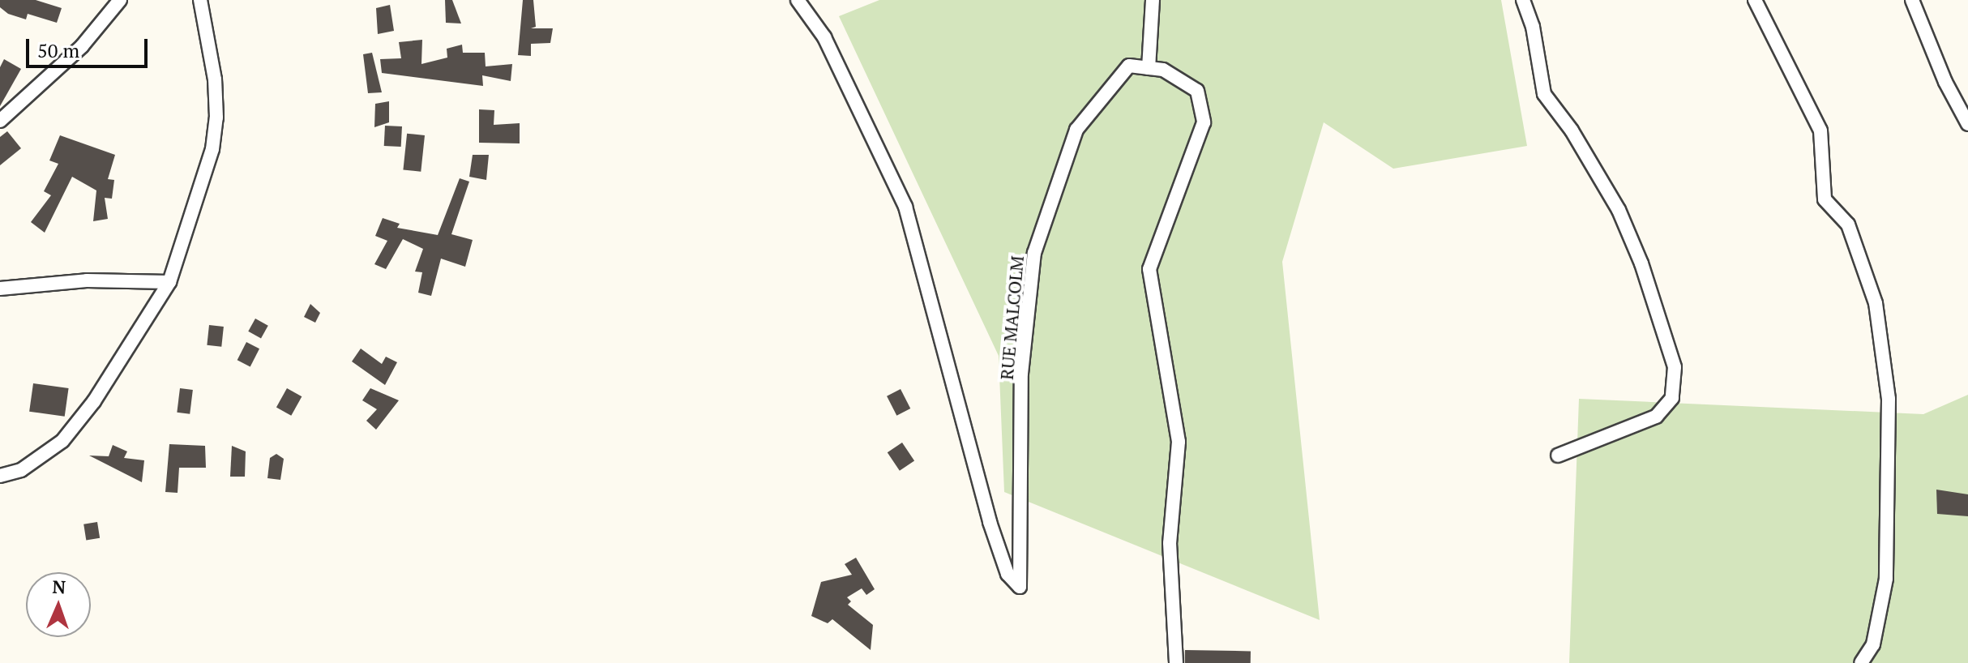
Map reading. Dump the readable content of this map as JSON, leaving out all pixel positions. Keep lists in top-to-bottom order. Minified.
{"streets":{"street":["RUE MALCOLM"]},"scale_bar":"50 m","north":"top"}
